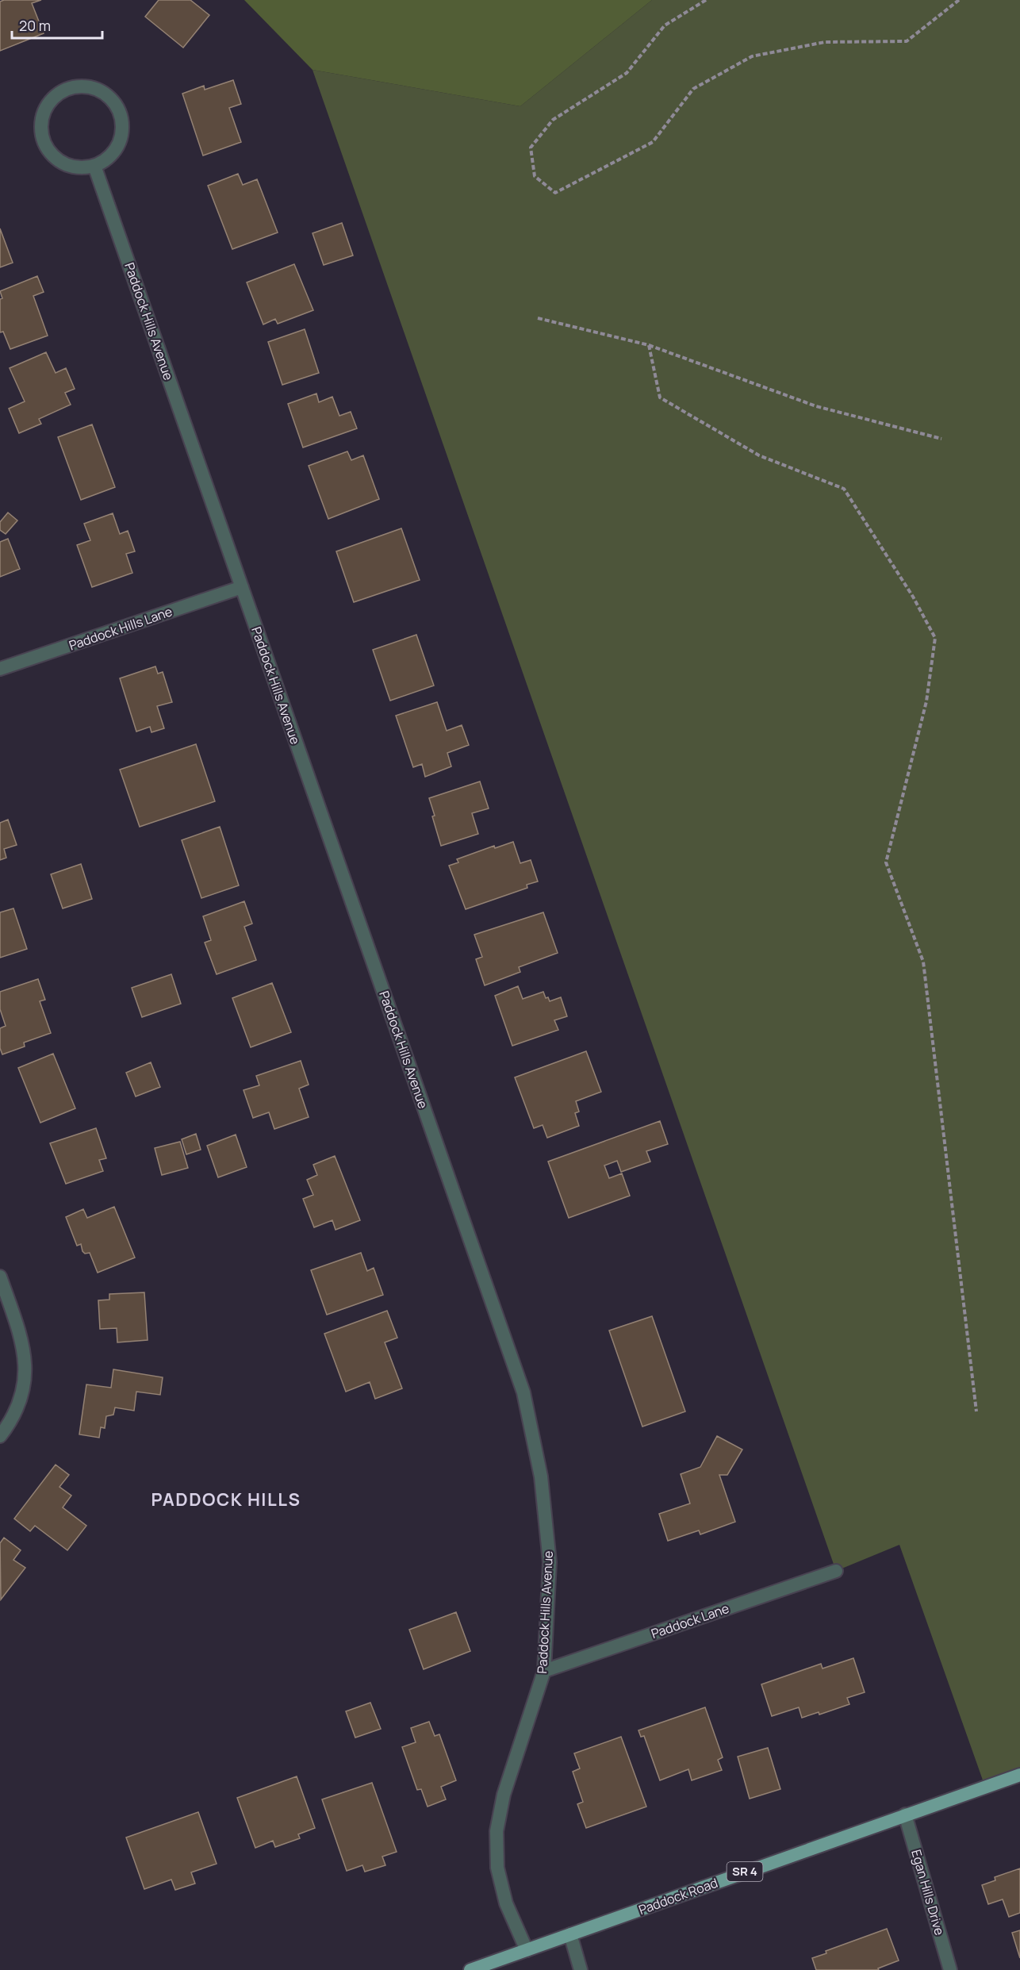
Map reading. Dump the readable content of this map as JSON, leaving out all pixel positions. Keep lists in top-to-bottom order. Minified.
{"streets":{"main road":["SR 4","Paddock Road"],"street":["Paddock Hills Avenue","Paddock Hills Lane","Paddock Lane","Egan Hills Drive"]},"crossings":[["Paddock Hills Avenue","Paddock Hills Lane"],["Paddock Hills Avenue","Paddock Lane"],["Paddock Hills Avenue","Paddock Road"],["Egan Hills Drive","Paddock Road"]],"districts":["PADDOCK HILLS"],"scale_bar":"20 m"}
